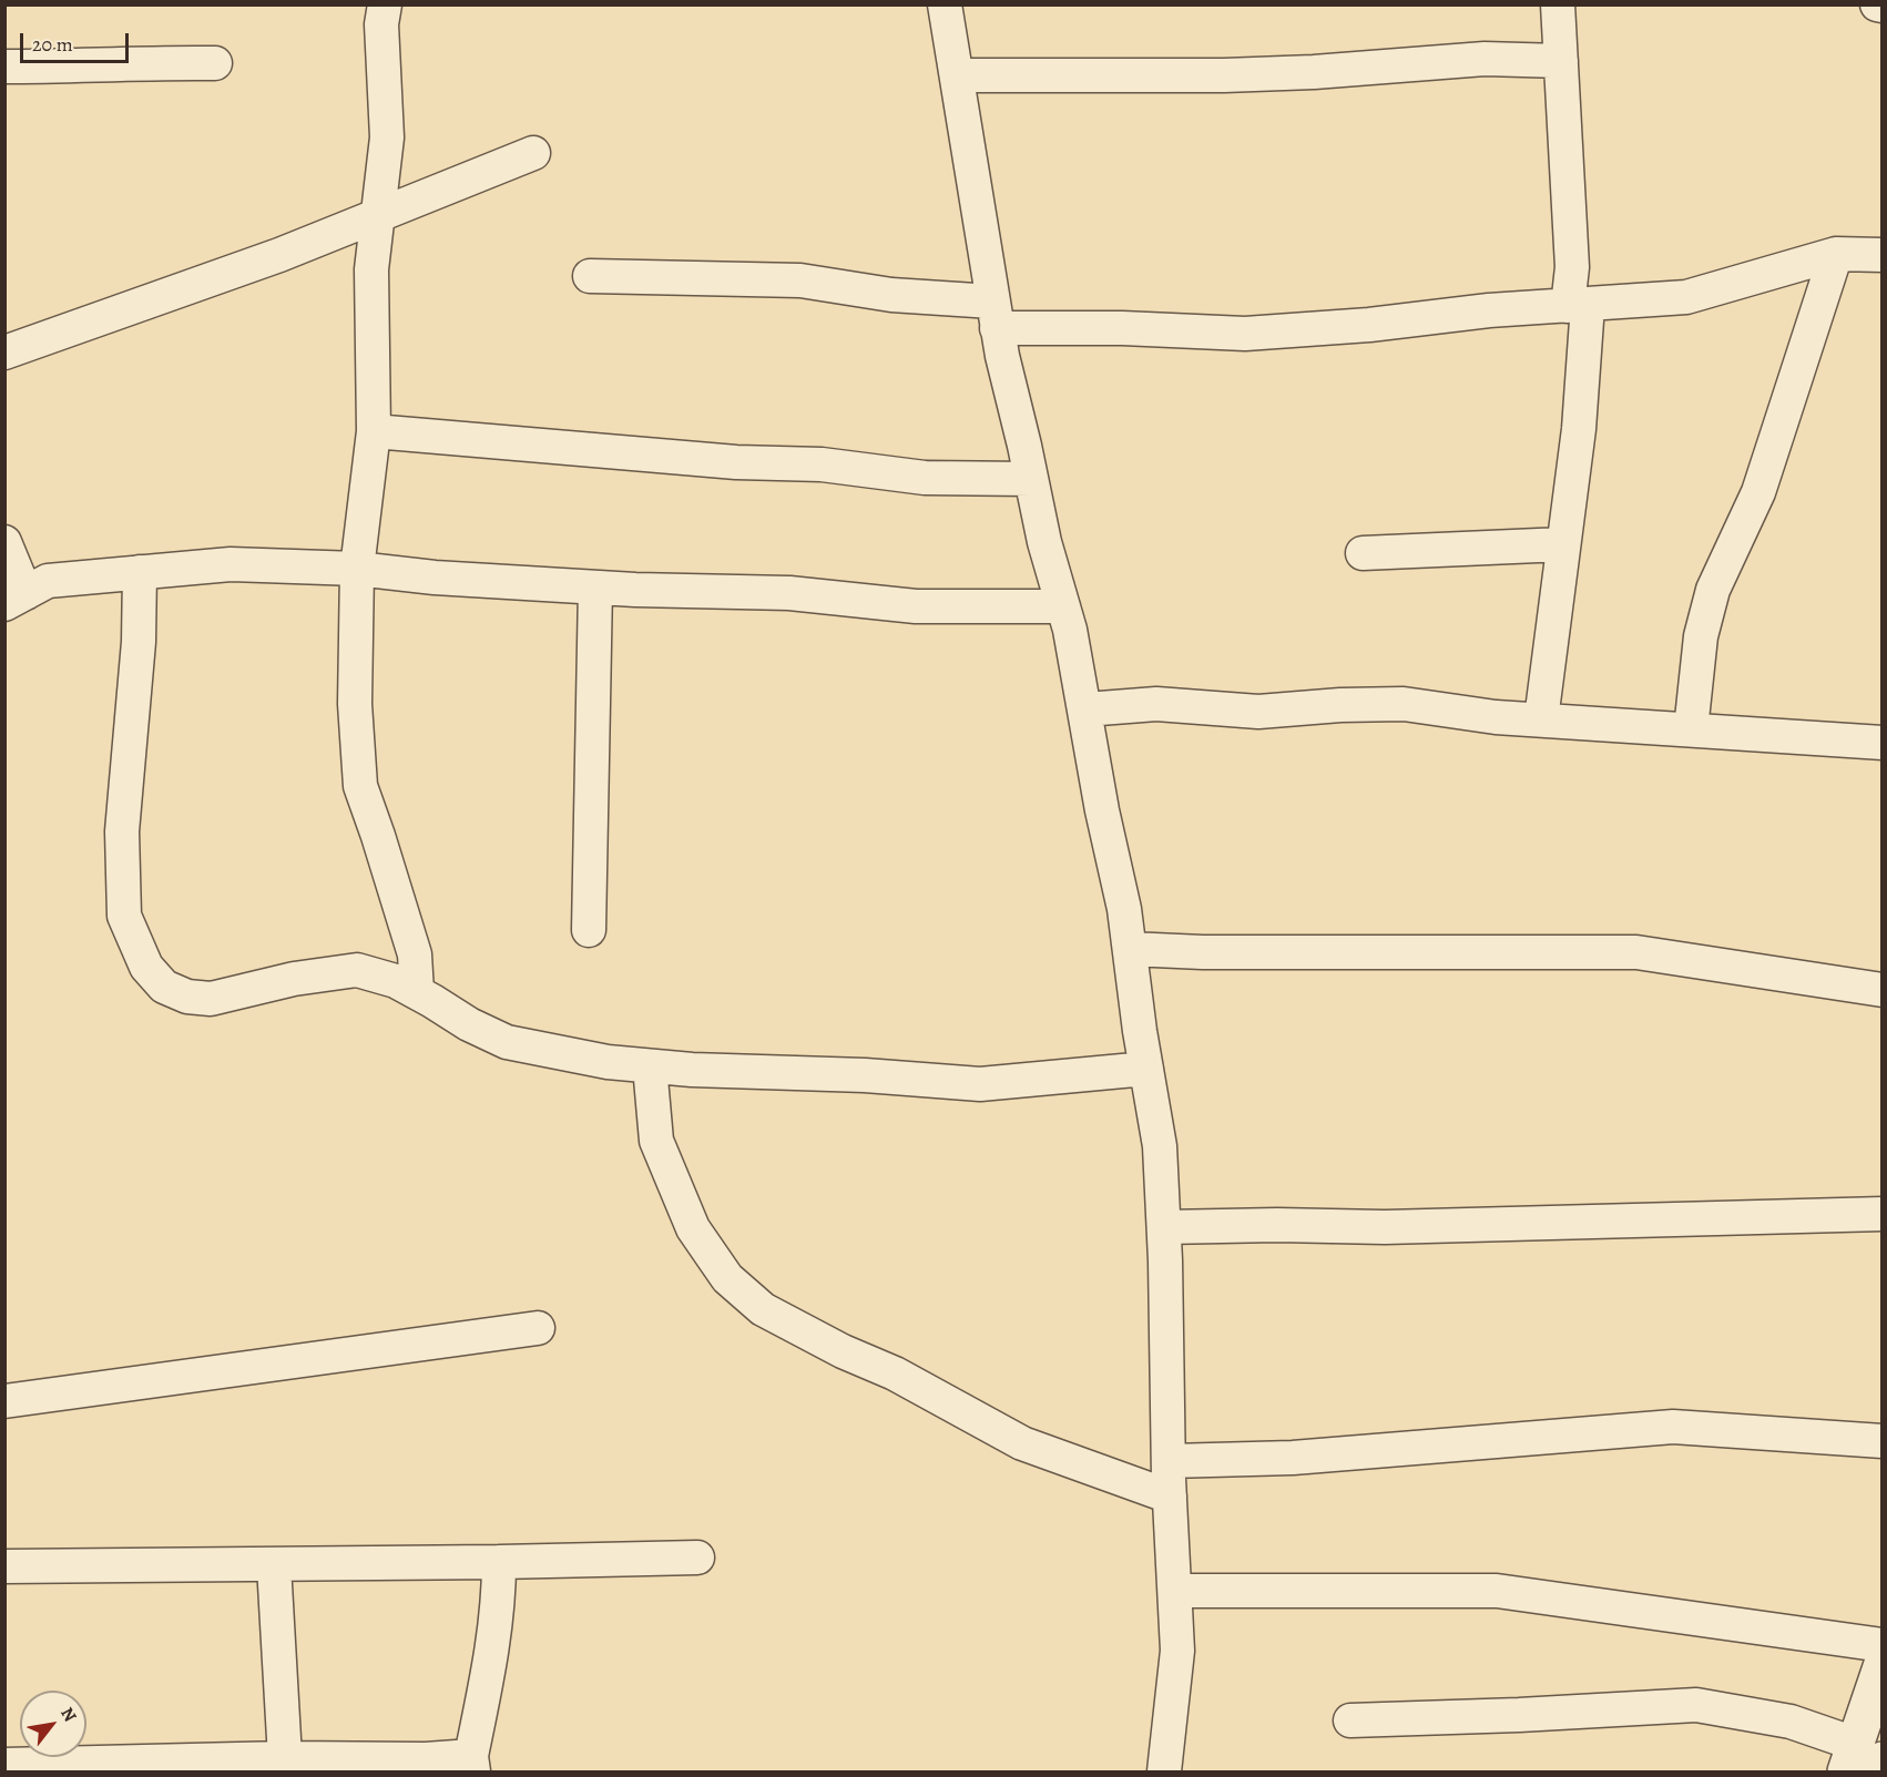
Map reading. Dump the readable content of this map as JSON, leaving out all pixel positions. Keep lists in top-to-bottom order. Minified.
{"scale_bar":"20 m","north":"top right"}
